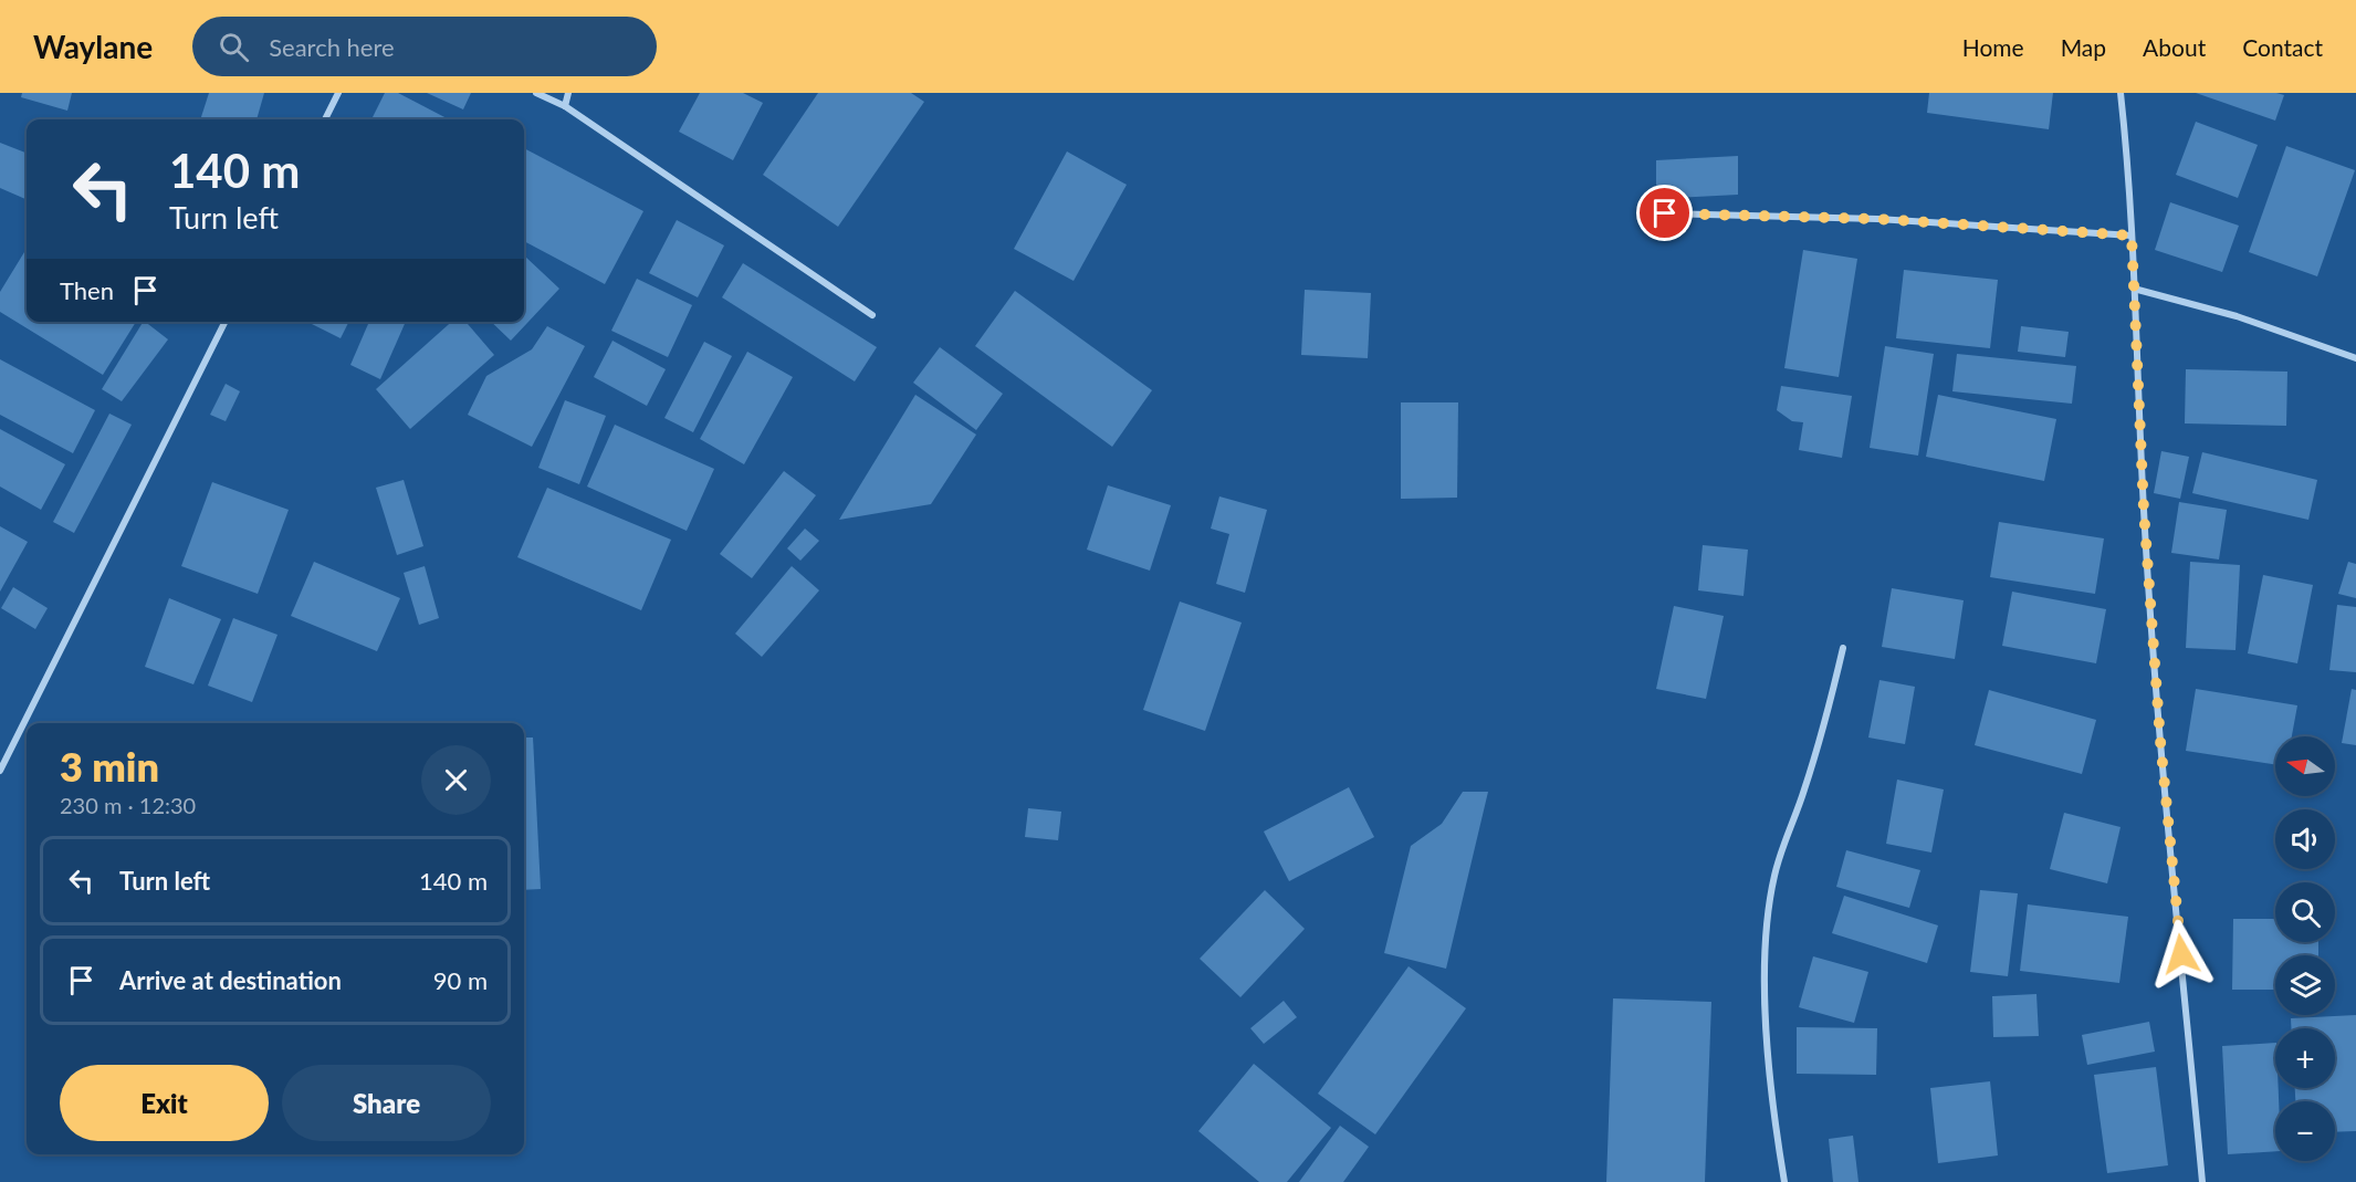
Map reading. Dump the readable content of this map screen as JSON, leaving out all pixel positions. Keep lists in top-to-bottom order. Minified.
{"north":"left","page":{"header":"Waylane","search":"Search here","nav":["Home","Map","About","Contact"],"turn":["140 m","Turn left"],"then":"Then","heading":["3 min","230 m · 12:30"],"map_buttons":["+","−"],"list":[{"name":"Turn left","value":"140 m"},{"name":"Arrive at destination","value":"90 m"}],"buttons":["Exit","Share"]}}
